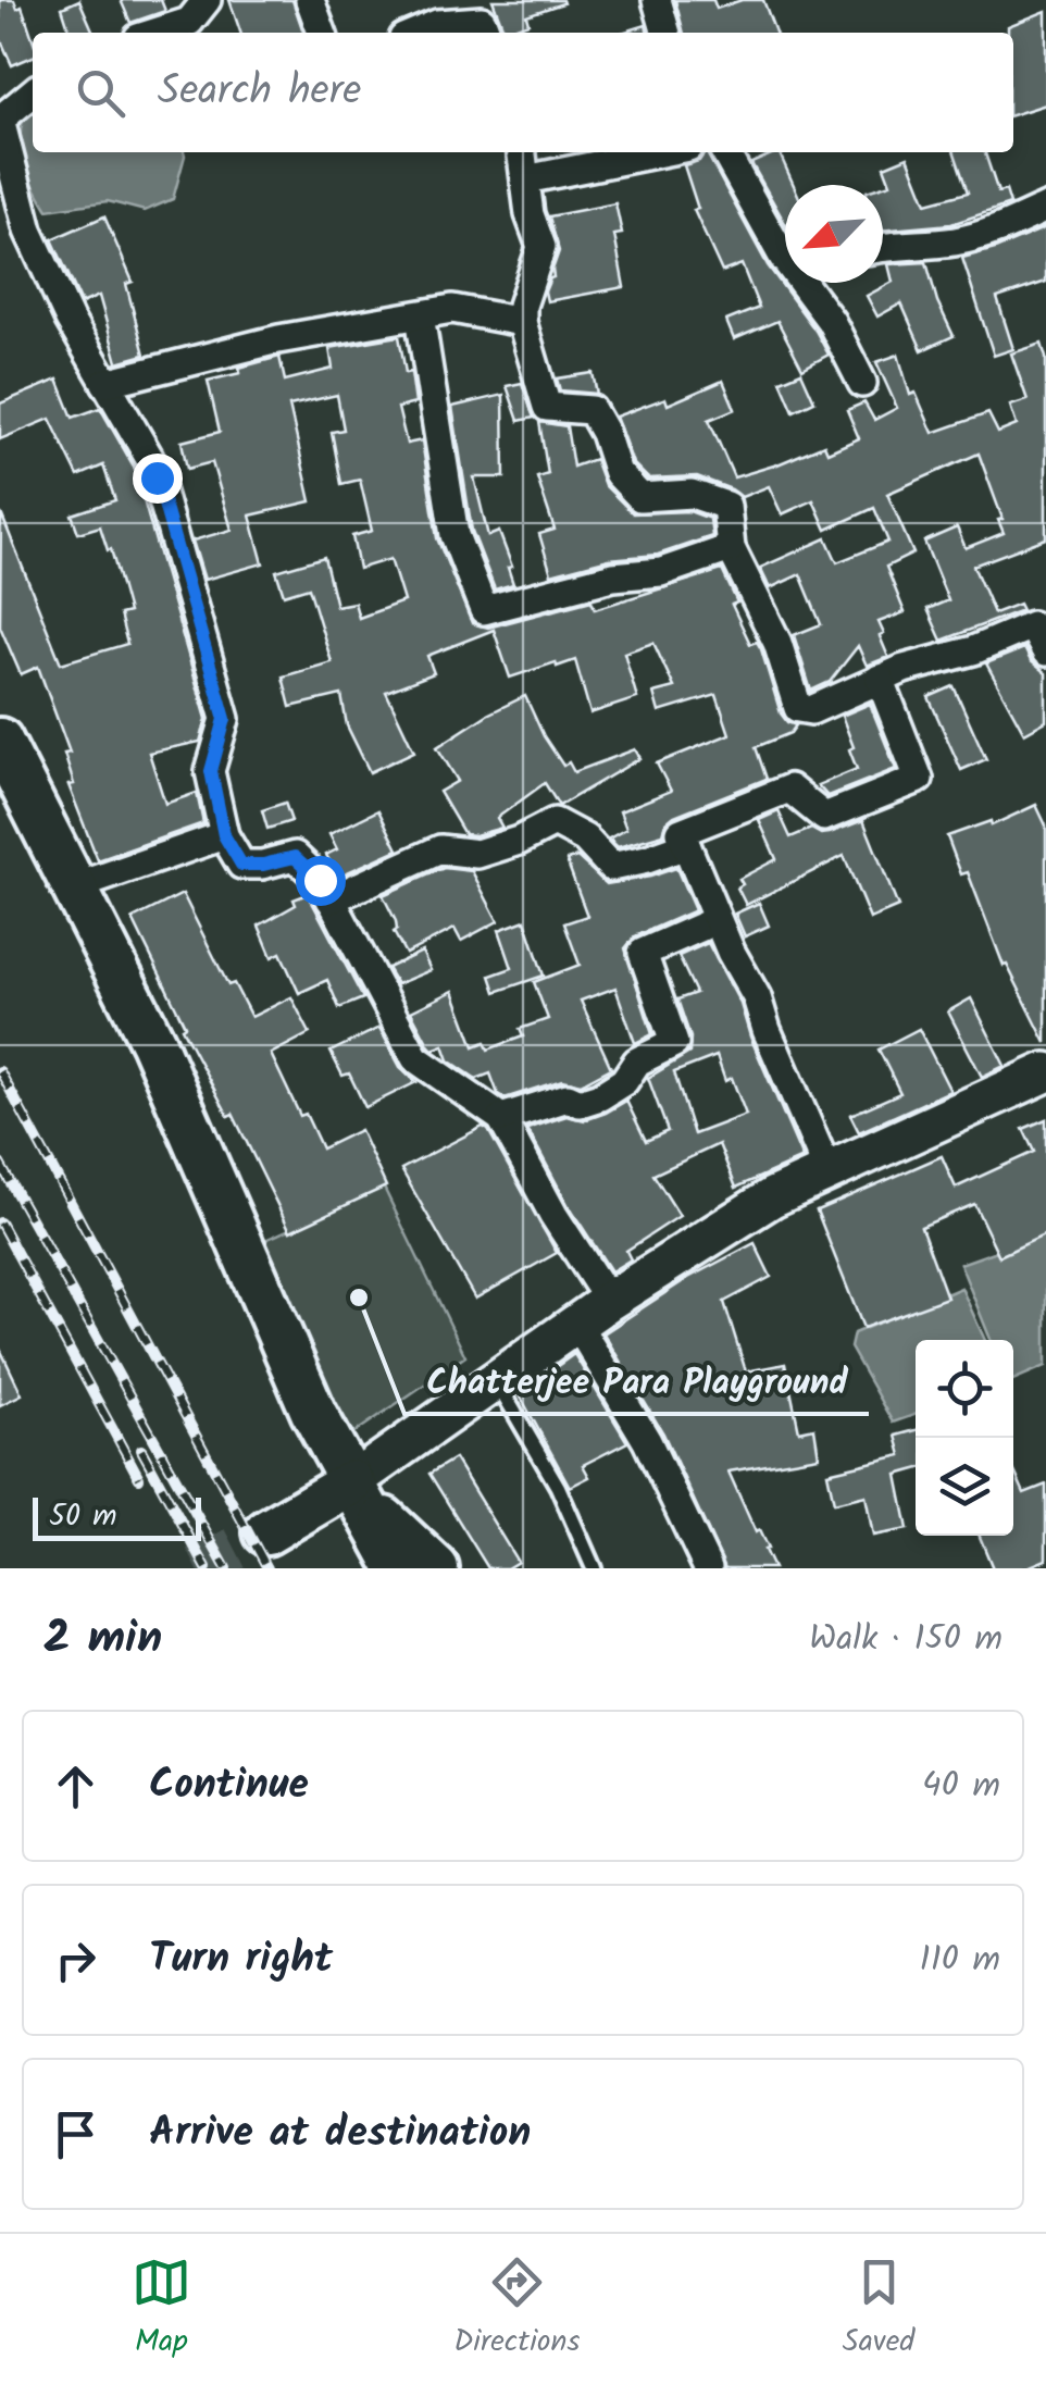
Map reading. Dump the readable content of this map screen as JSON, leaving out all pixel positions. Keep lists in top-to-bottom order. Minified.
{"places":["Chatterjee Para Playground"],"scale_bar":"50 m","north":"bottom left","page":{"search":"Search here","scale":"50 m","heading":["2 min","Walk · 150 m"],"list":[["Continue","40 m"],["Turn right","110 m"],"Arrive at destination"],"nav":["Map","Directions","Saved"]}}
